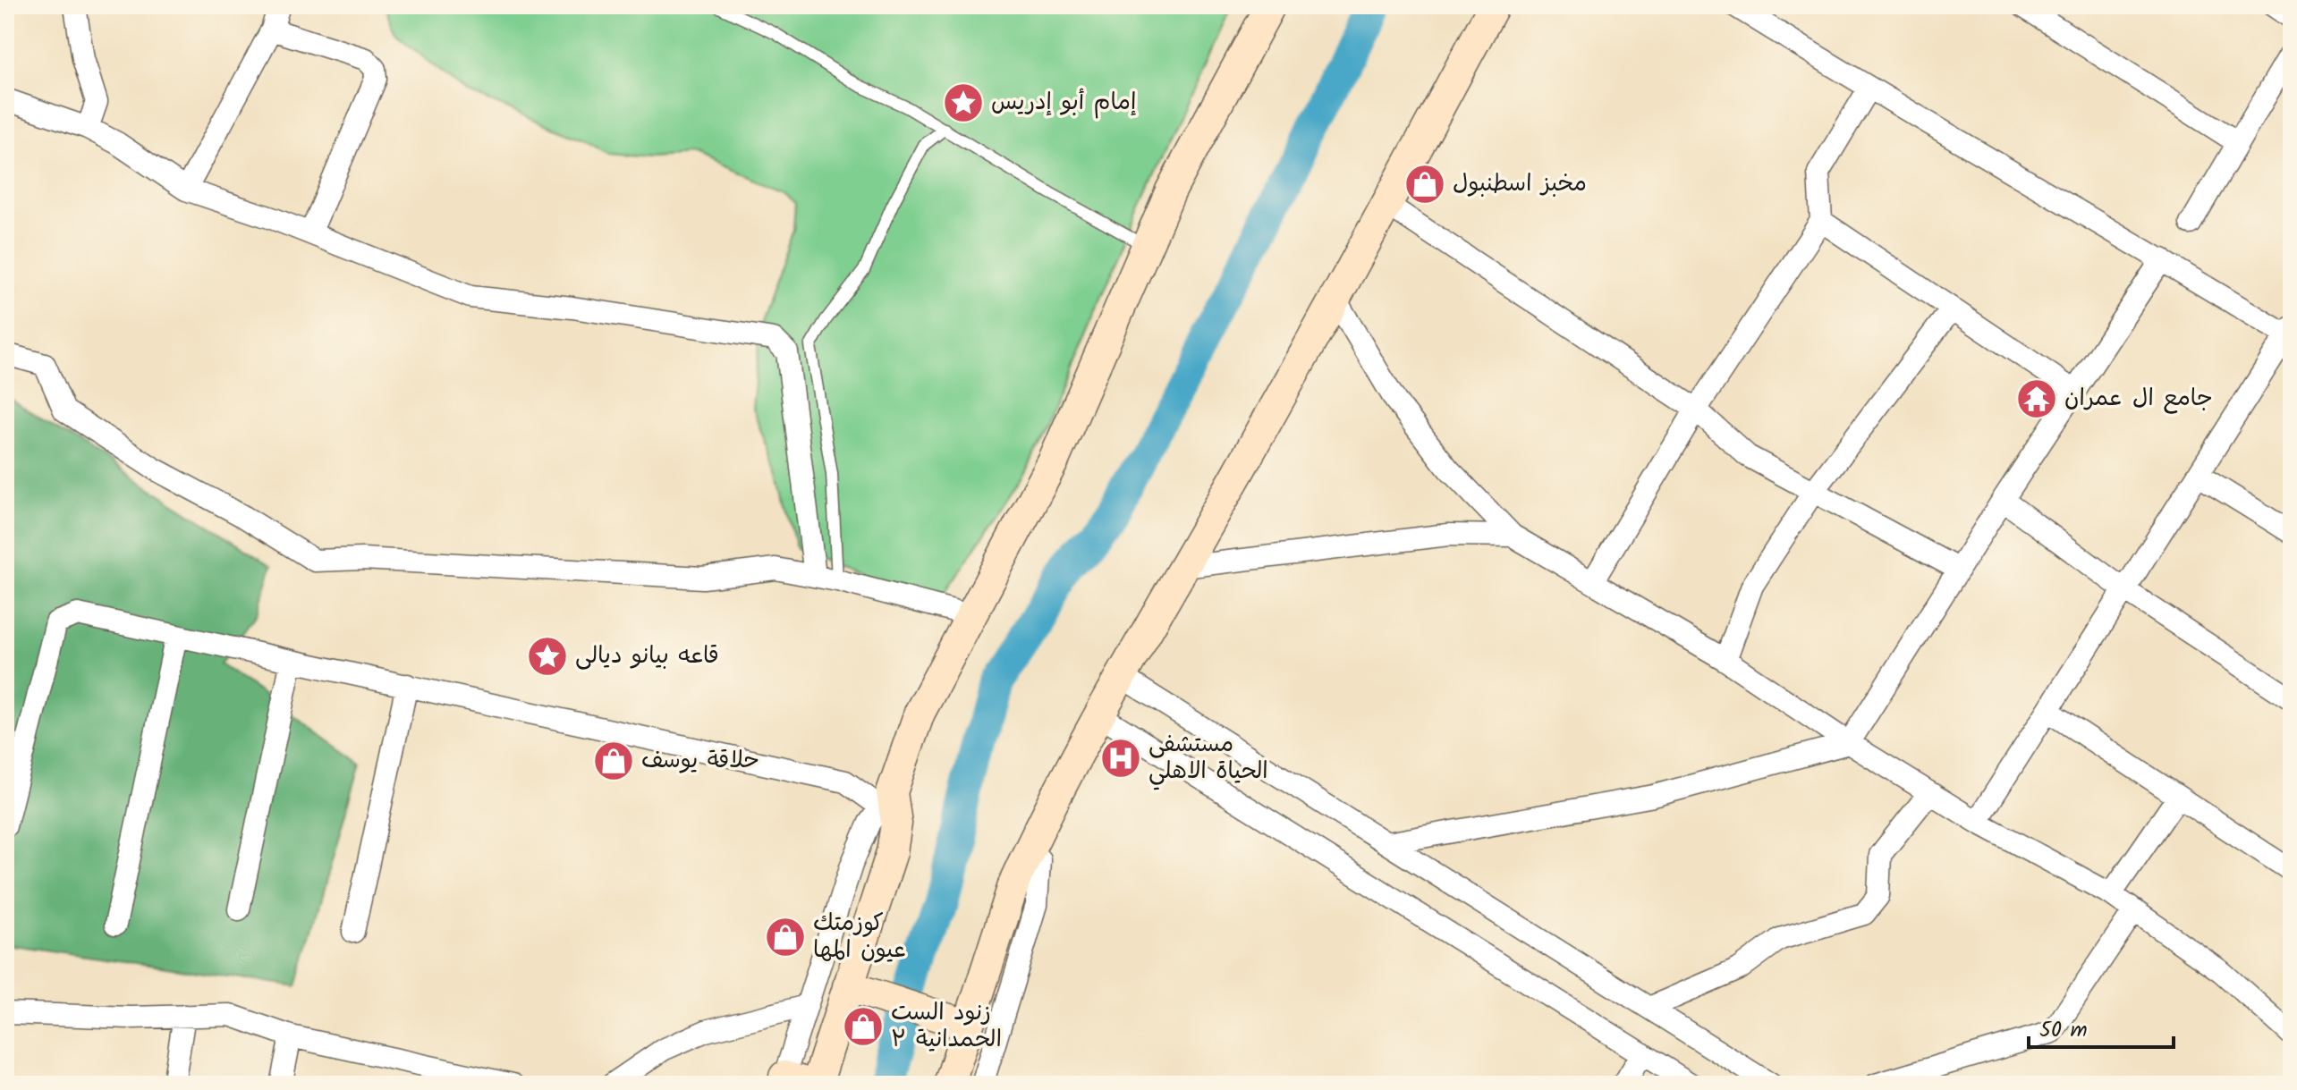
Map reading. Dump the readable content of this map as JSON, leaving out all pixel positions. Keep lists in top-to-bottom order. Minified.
{"places":{"place":["إمام أبو إدريس","قاعه بيانو ديالى"],"shop":["مخبز اسطنبول","حلاقة يوسف","كوزمتك عيون المها","زنود الست الحمدانية ٣"],"temple":["جامع ال عمران"],"hospital":["مستشفى الحياة الاهلي"]},"scale_bar":"50 m"}
